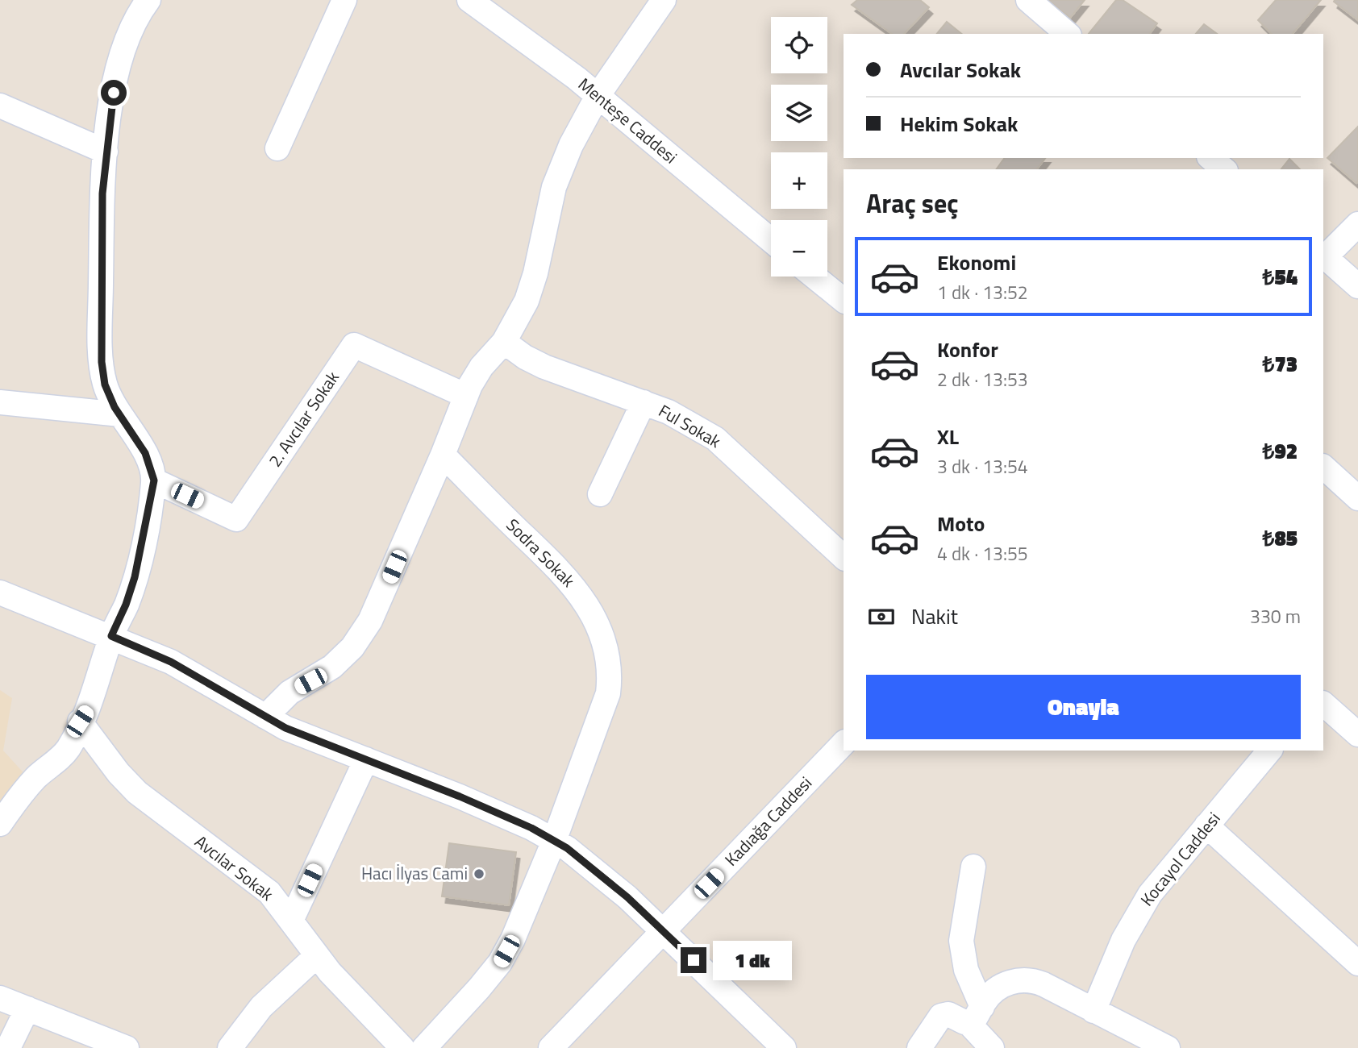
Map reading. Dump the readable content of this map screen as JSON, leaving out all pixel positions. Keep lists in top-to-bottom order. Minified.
{"streets":{"street":["Menteşe Caddesi","2. Avcılar Sokak","Ful Sokak","Sodra Sokak","Kadıağa Caddesi","Kocayol Caddesi","Avcılar Sokak"]},"places":["Hacı İlyas Cami"],"page":{"map_buttons":["+","−"],"banner":["Avcılar Sokak","Hekim Sokak"],"heading":"Araç seç","list":[{"name":"Ekonomi","note":"1 dk · 13:52","value":"₺54"},{"name":"Konfor","note":"2 dk · 13:53","value":"₺73"},{"name":"XL","note":"3 dk · 13:54","value":"₺92"},{"name":"Moto","note":"4 dk · 13:55","value":"₺85"}],"pay":["Nakit","330 m"],"buttons":"Onayla","bubble":"1 dk"}}
